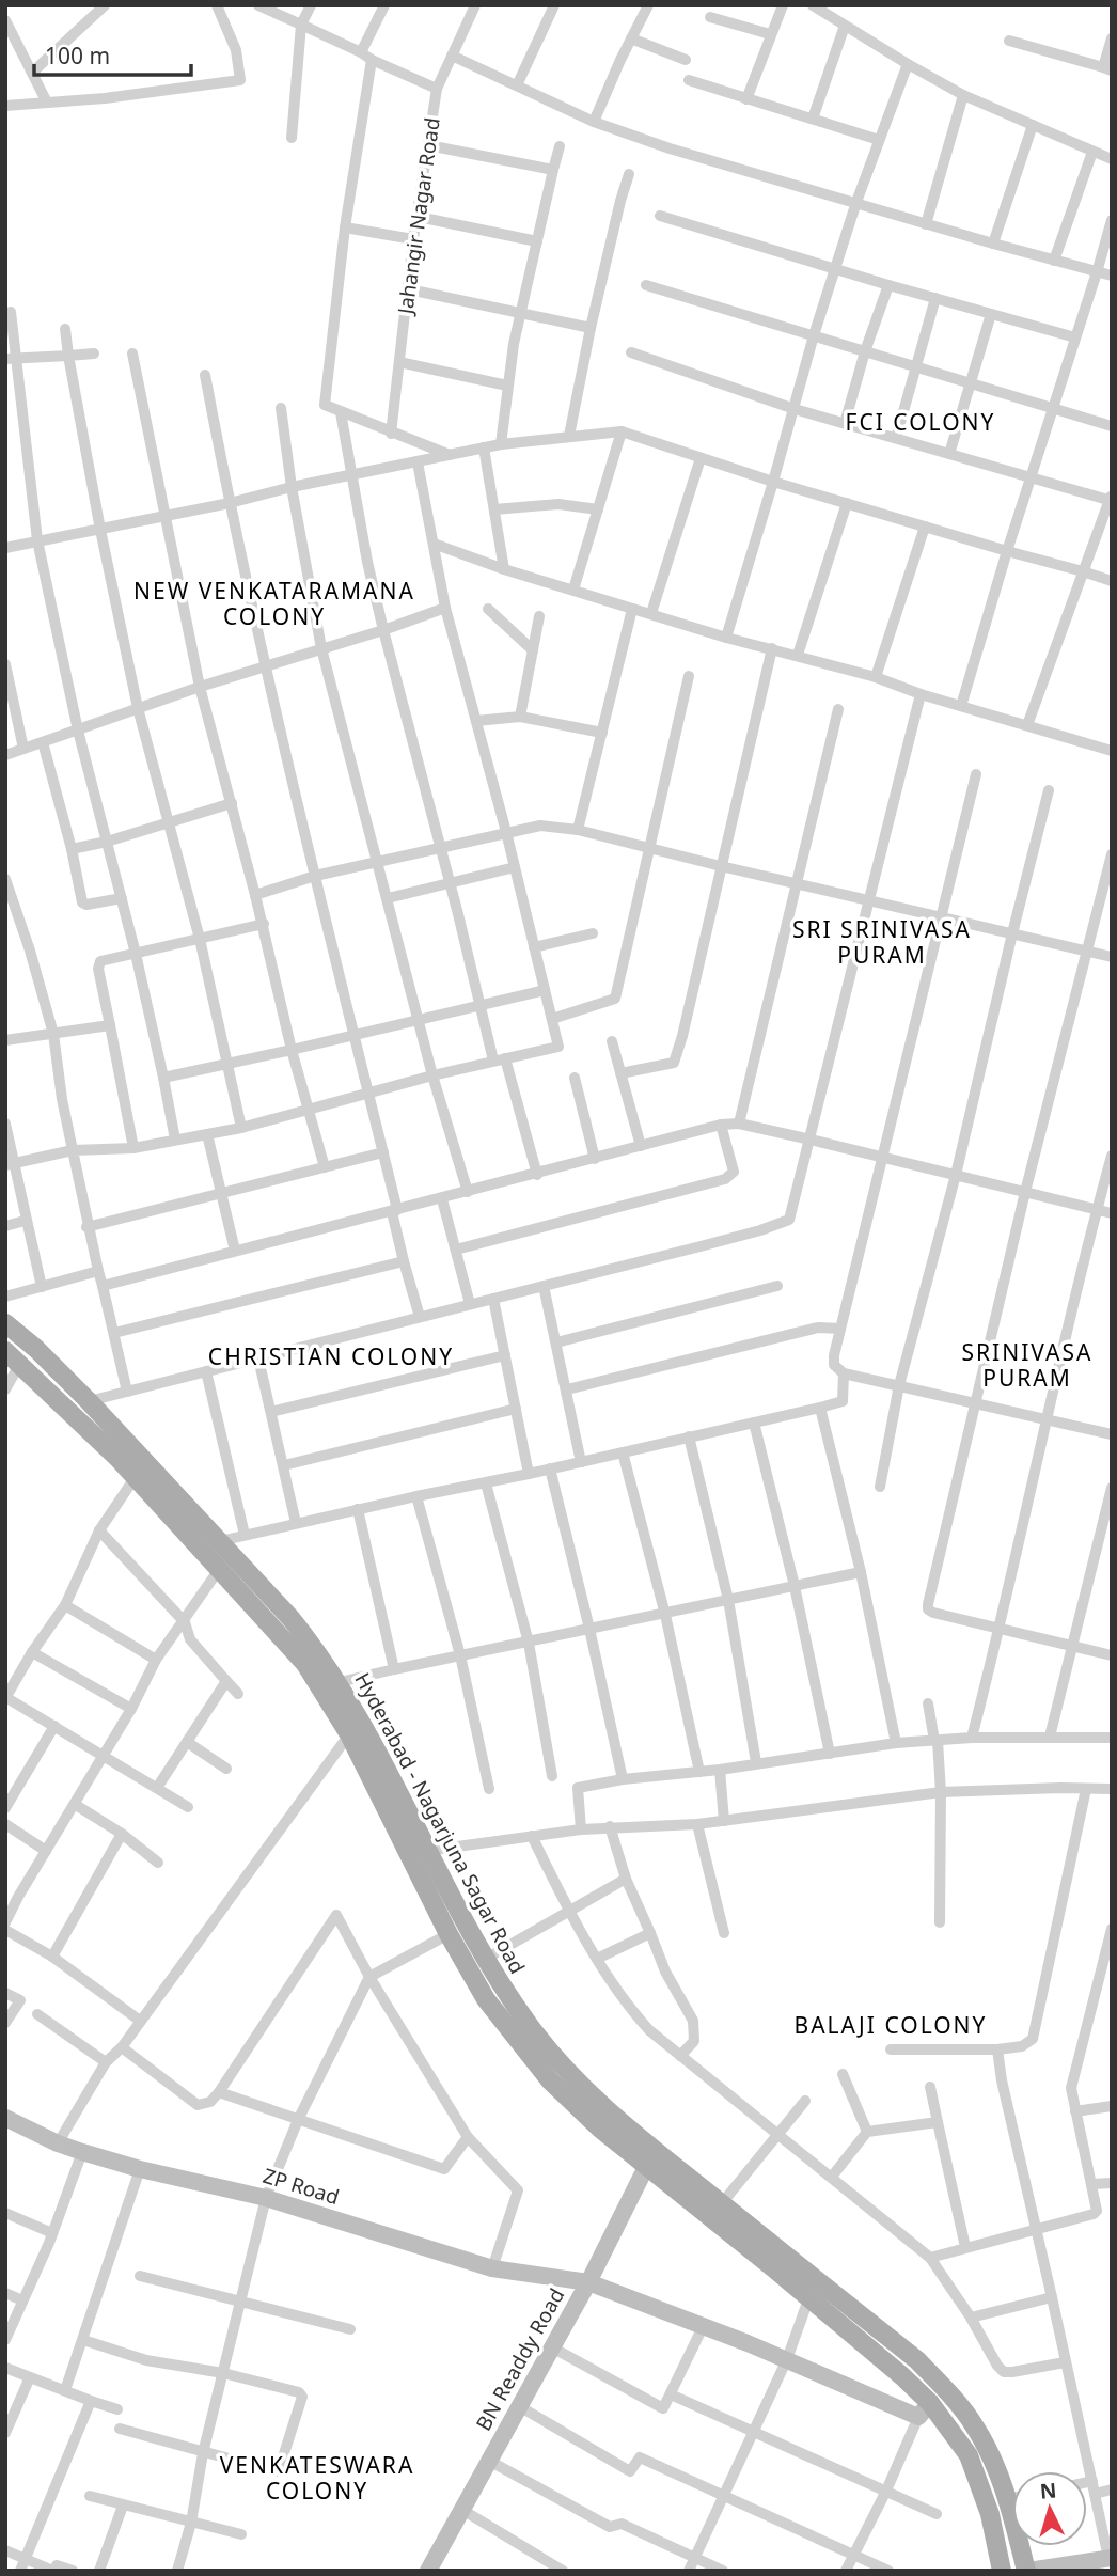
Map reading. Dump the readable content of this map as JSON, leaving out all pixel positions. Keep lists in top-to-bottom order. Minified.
{"streets":{"main road":["Hyderabad - Nagarjuna Sagar Road"],"street":["Jahangir Nagar Road","ZP Road","BN Readdy Road"]},"crossings":[["Hyderabad - Nagarjuna Sagar Road","ZP Road"],["Hyderabad - Nagarjuna Sagar Road","BN Readdy Road"],["ZP Road","BN Readdy Road"]],"districts":["FCI COLONY","NEW VENKATARAMANA COLONY","SRI SRINIVASA PURAM","SRINIVASA PURAM","CHRISTIAN COLONY","BALAJI COLONY","VENKATESWARA COLONY"],"scale_bar":"100 m","north":"top"}
